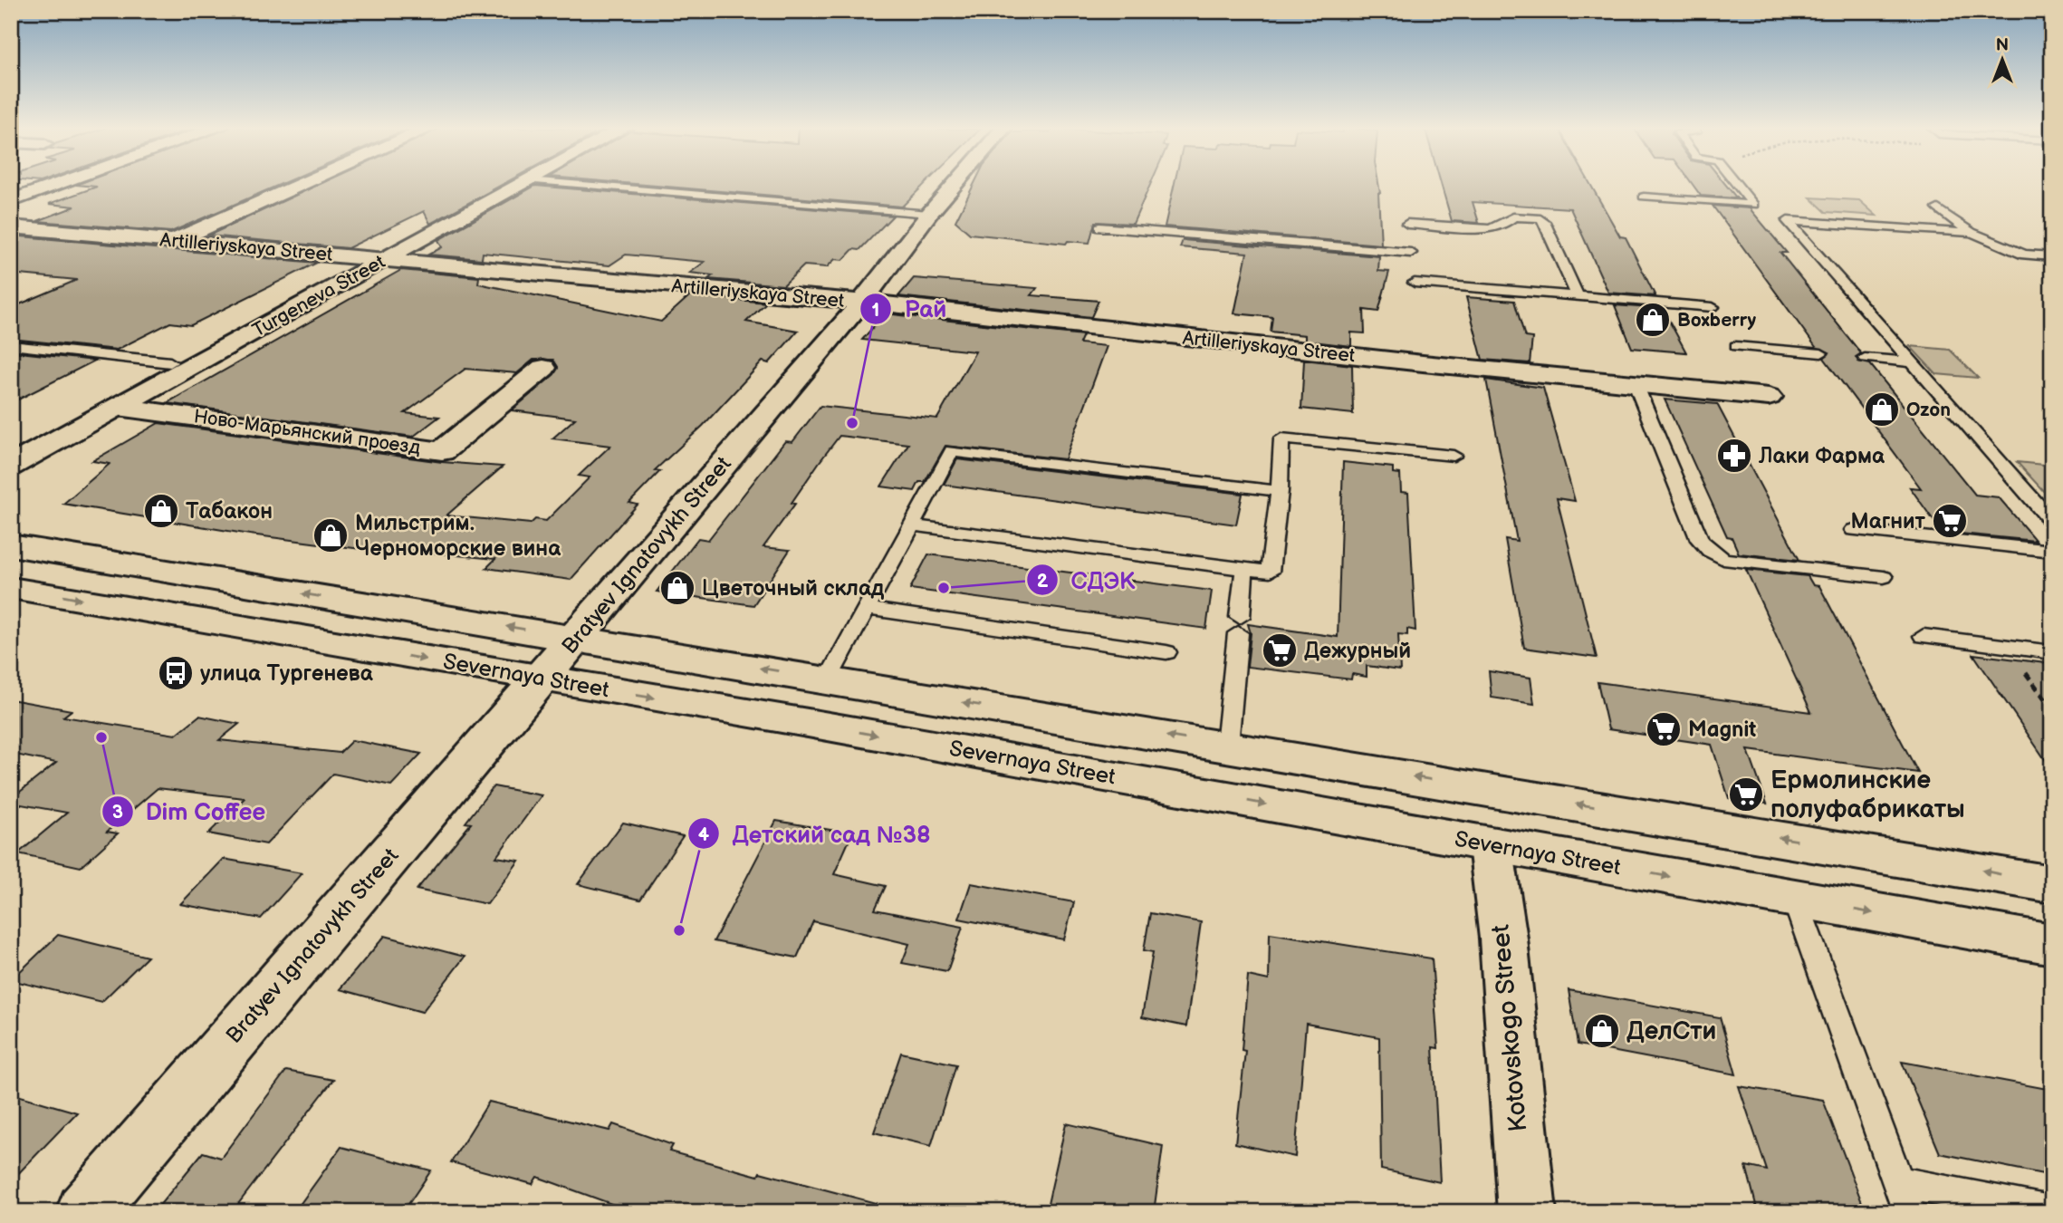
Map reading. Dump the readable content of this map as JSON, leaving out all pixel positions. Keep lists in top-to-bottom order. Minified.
{"streets":{"main road":["Artilleriyskaya Street","Turgeneva Street","Ново-Марьянский проезд","Bratyev Ignatovykh Street","Severnaya Street","Kotovskogo Street"]},"crossings":[["Artilleriyskaya Street","Turgeneva Street"],["Artilleriyskaya Street","Bratyev Ignatovykh Street"],["Turgeneva Street","Ново-Марьянский проезд"],["Bratyev Ignatovykh Street","Severnaya Street"],["Severnaya Street","Kotovskogo Street"]],"places":{"shop":["Boxberry","Ozon","Табакон","Мильстрим. Черноморские вина","Цветочный склад","ДелСти"],"other":["Рай","СДЭК","Dim Coffee","Детский сад №38"],"pharmacy":["Лаки Фарма"],"supermarket":["Магнит","Дежурный","Magnit","Ермолинские полуфабрикаты"],"bus stop":["улица Тургенева"]},"north":"top"}
